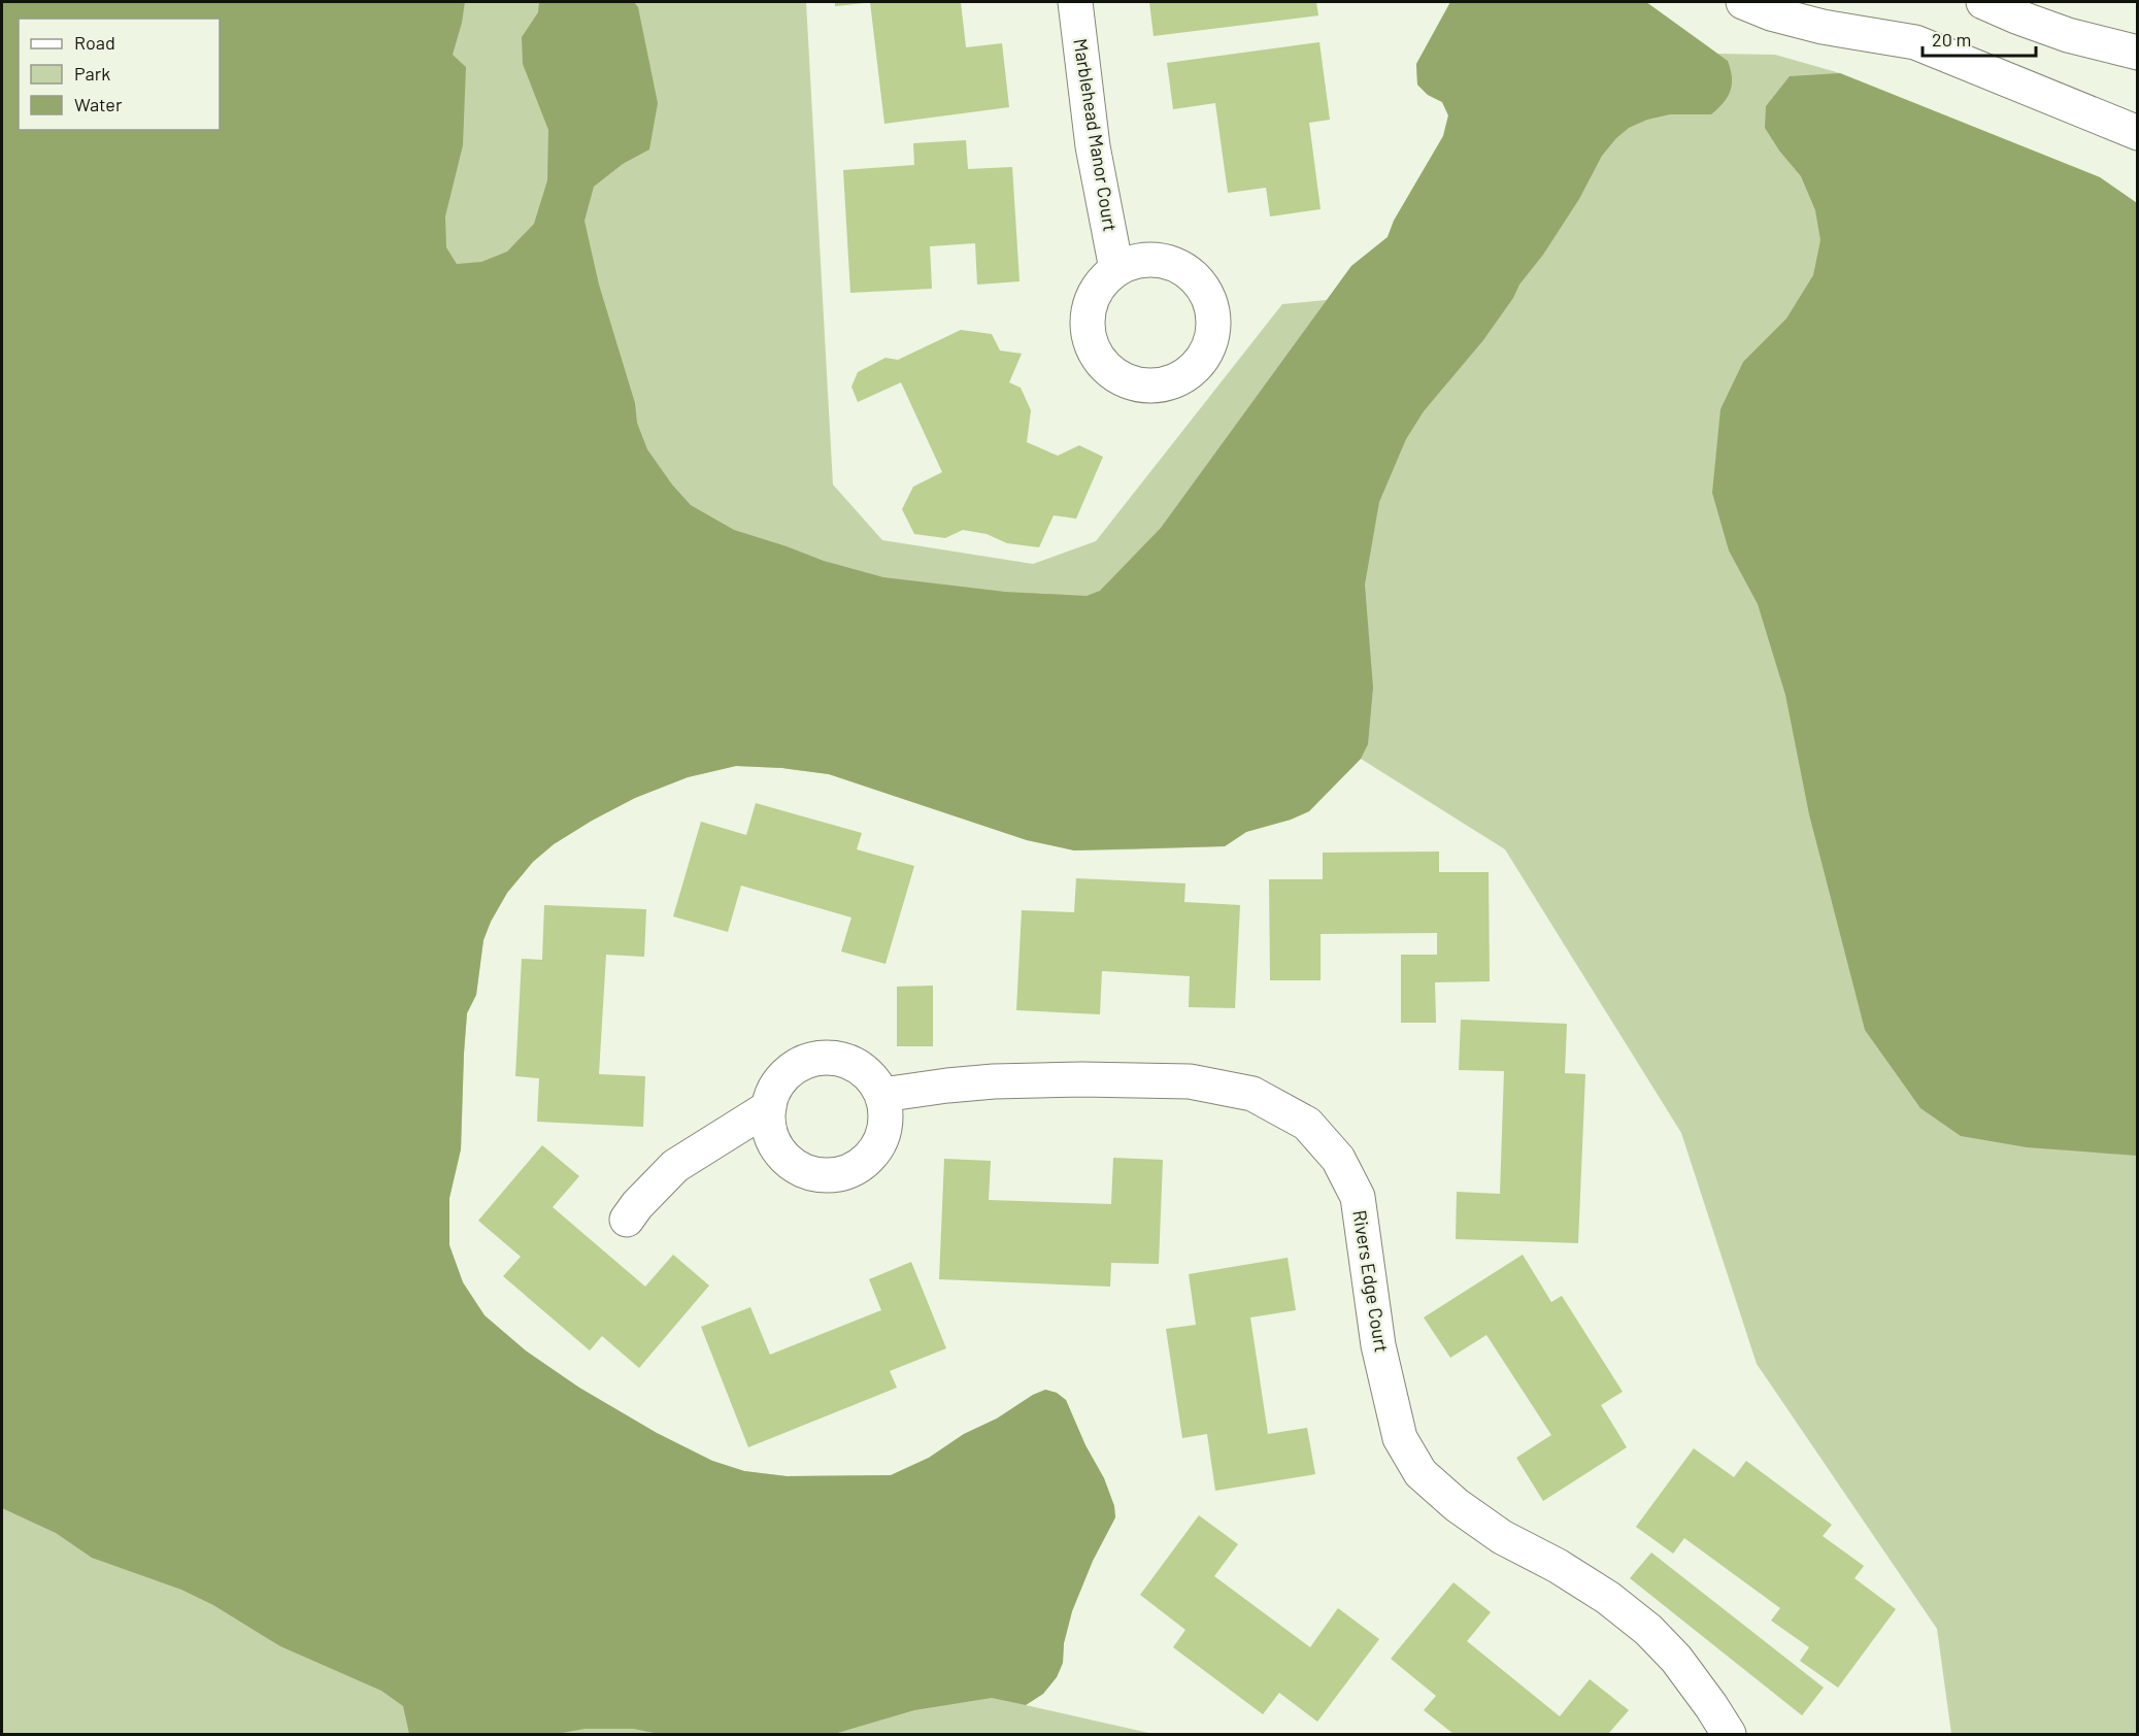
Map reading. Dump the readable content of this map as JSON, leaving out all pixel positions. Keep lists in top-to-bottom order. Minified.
{"streets":{"street":["Marblehead Manor Court","Rivers Edge Court"]},"legend":["Road","Park","Water"],"scale_bar":"20 m"}
